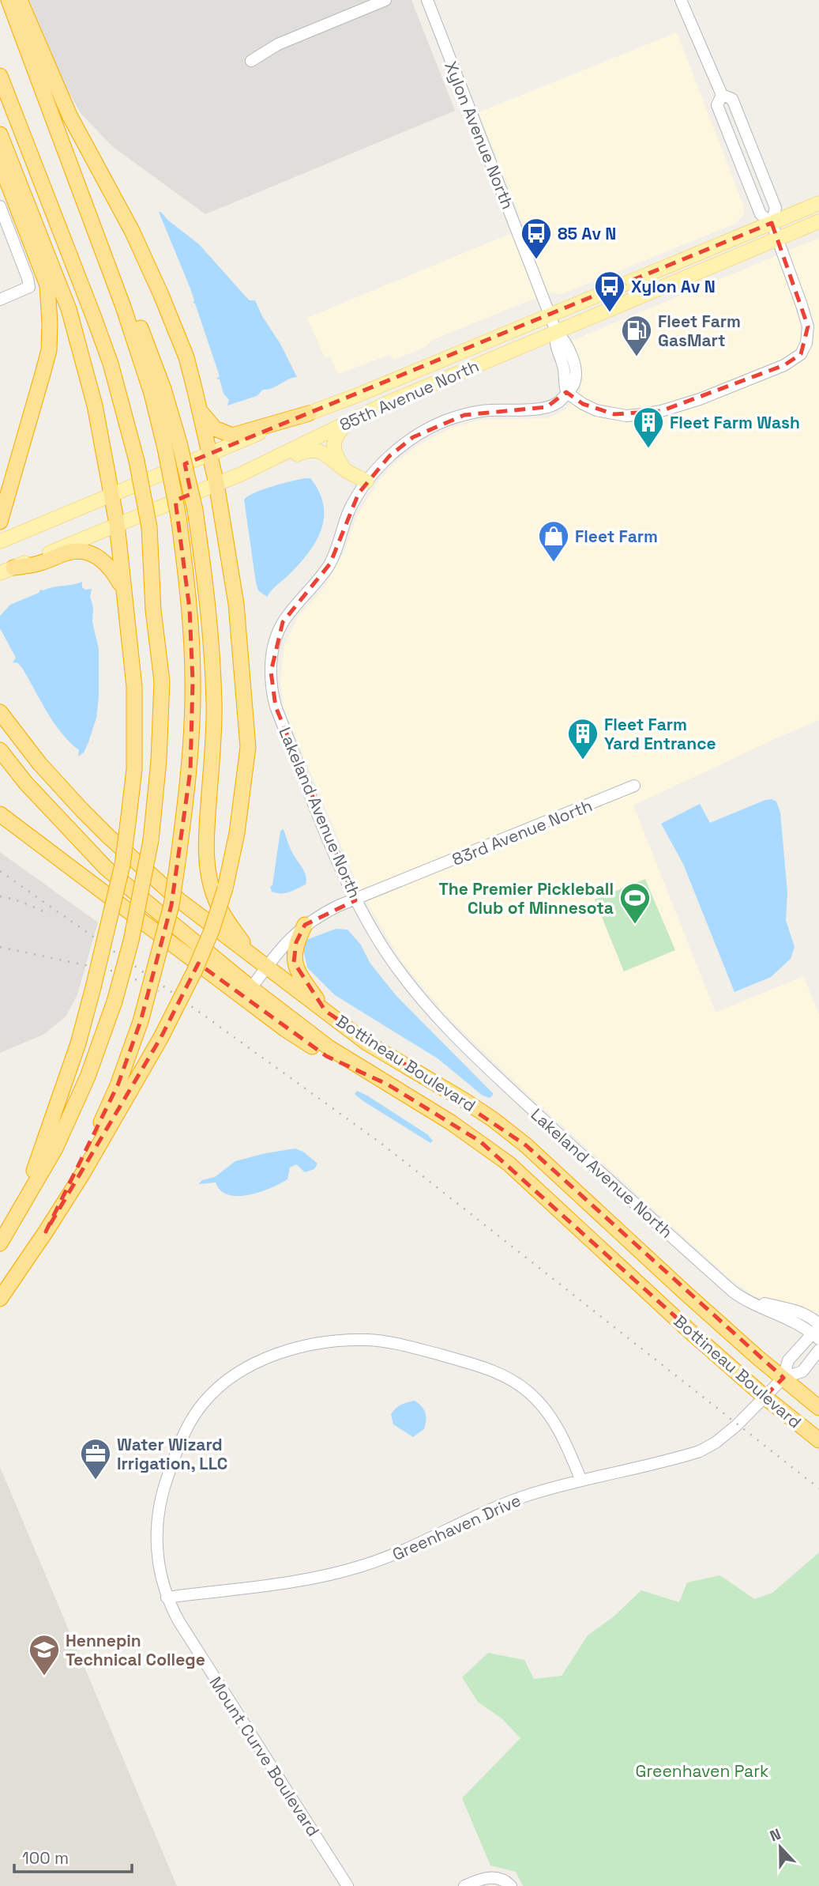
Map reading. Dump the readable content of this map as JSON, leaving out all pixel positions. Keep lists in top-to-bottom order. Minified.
{"streets":{"highway":["Bottineau Boulevard"],"main road":["85th Avenue North"],"street":["Xylon Avenue North","Lakeland Avenue North","83rd Avenue North","Greenhaven Drive","Mount Curve Boulevard"]},"crossings":[["Xylon Avenue North","85th Avenue North"],["Lakeland Avenue North","83rd Avenue North"],["Lakeland Avenue North","Bottineau Boulevard"],["Lakeland Avenue North","Greenhaven Drive"],["83rd Avenue North","Bottineau Boulevard"],["Bottineau Boulevard","Greenhaven Drive"],["Greenhaven Drive","Mount Curve Boulevard"]],"parks":["Greenhaven Park"],"places":{"bus stop":["85 Av N","Xylon Av N"],"fuel station":["Fleet Farm GasMart"],"building":["Fleet Farm Wash","Fleet Farm Yard Entrance"],"shop":["Fleet Farm"],"sports":["The Premier Pickleball Club of Minnesota"],"office":["Water Wizard Irrigation, LLC"],"school or university":["Hennepin Technical College"]},"scale_bar":"100 m","north":"top"}
